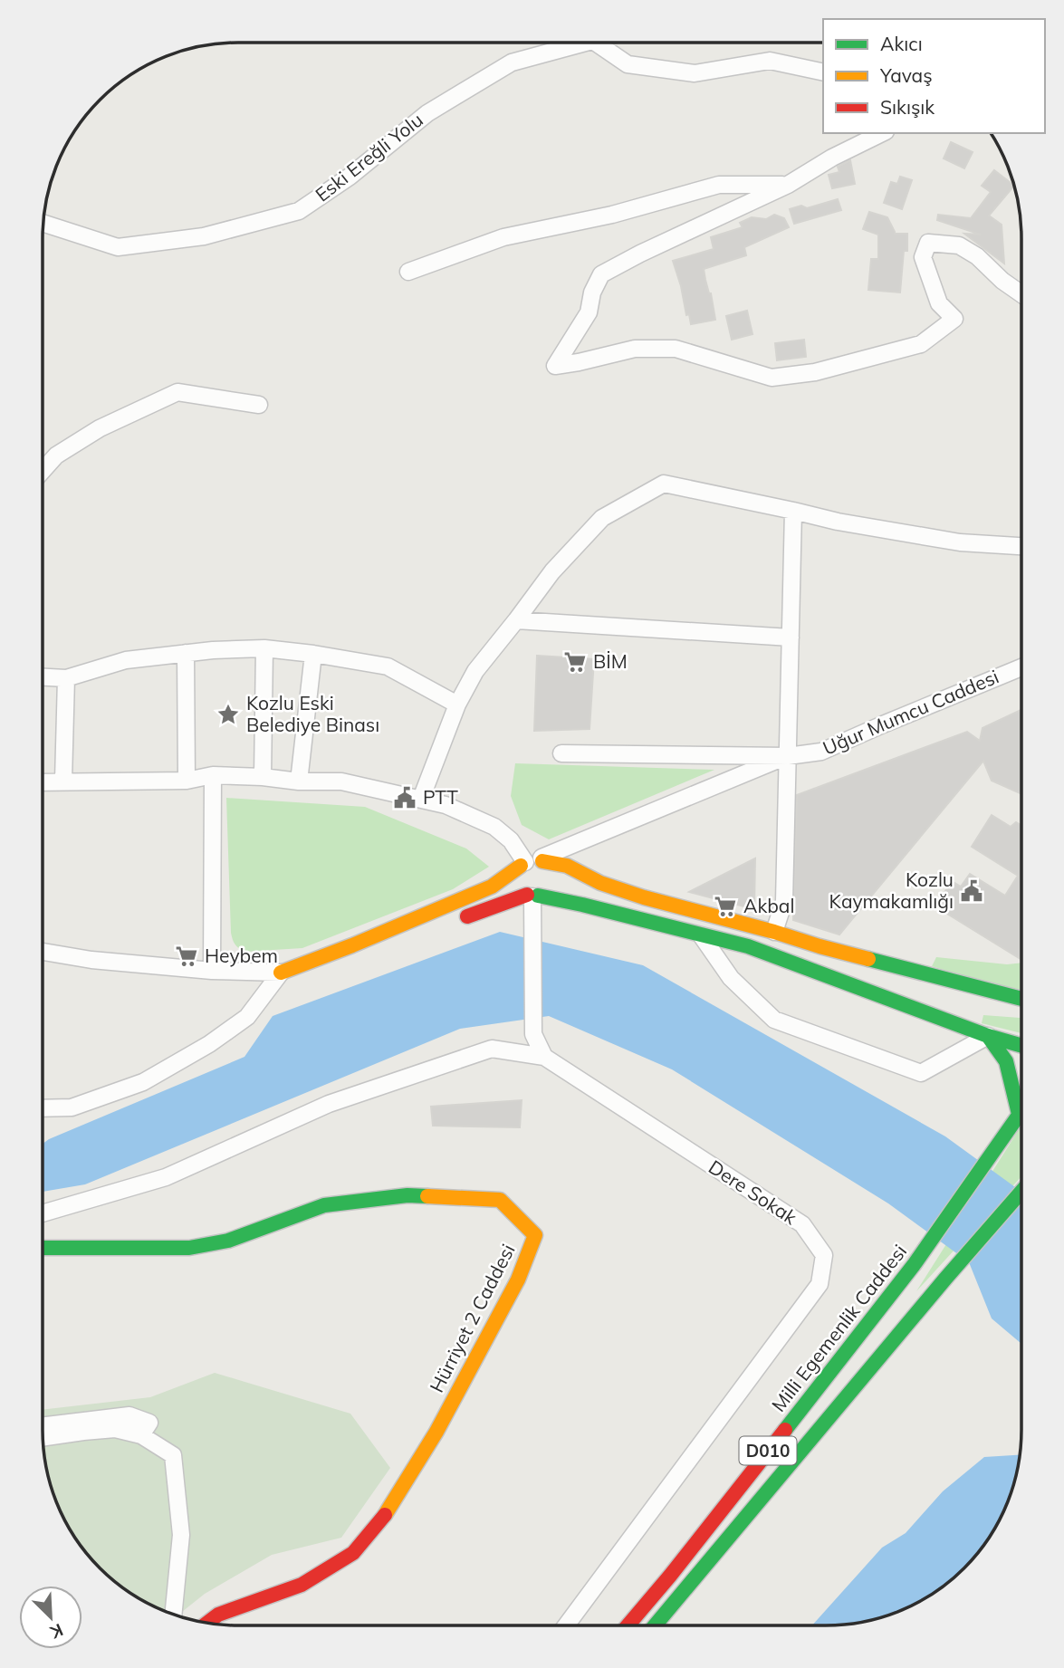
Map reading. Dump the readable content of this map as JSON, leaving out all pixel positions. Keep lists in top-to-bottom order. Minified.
{"streets":{"main road":["Hürriyet 2 Caddesi","Milli Egemenlik Caddesi","D010"],"street":["Eski Ereğli Yolu","Uğur Mumcu Caddesi","Dere Sokak"]},"places":{"supermarket":["BİM","Akbal","Heybem"],"place":["Kozlu Eski Belediye Binası"],"public building":["PTT","Kozlu Kaymakamlığı"]},"legend":["Akıcı","Yavaş","Sıkışık"],"north":"bottom right"}
